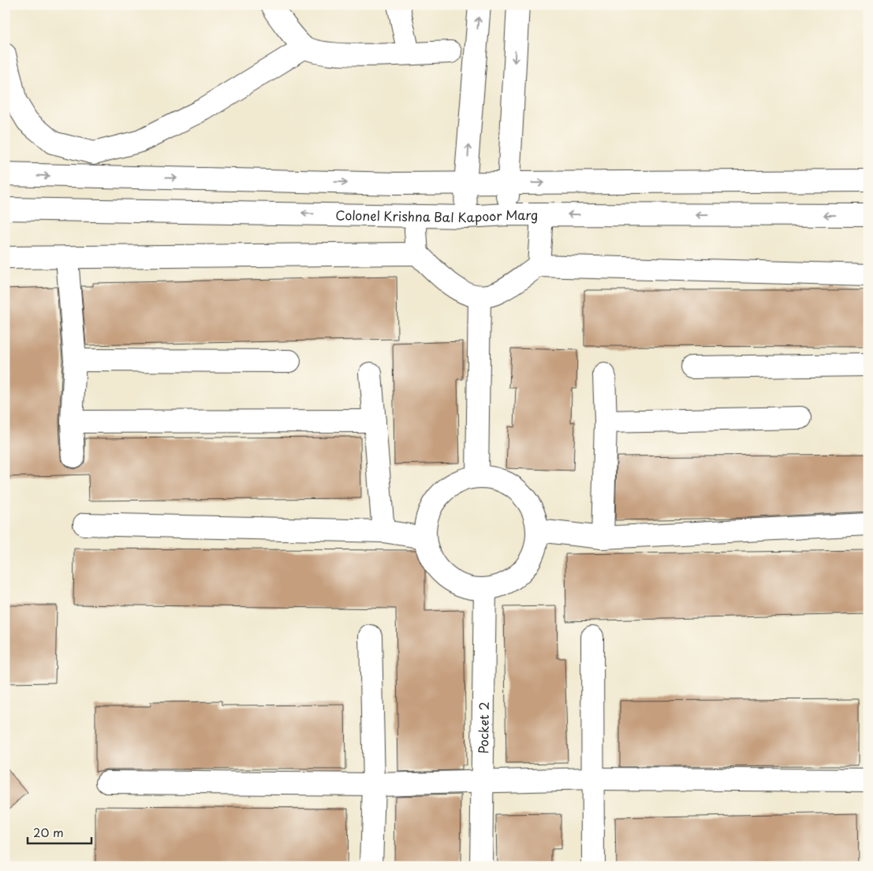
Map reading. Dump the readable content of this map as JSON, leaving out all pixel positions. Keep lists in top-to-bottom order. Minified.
{"streets":{"street":["Colonel Krishna Bal Kapoor Marg","Pocket 2"]},"scale_bar":"20 m"}
